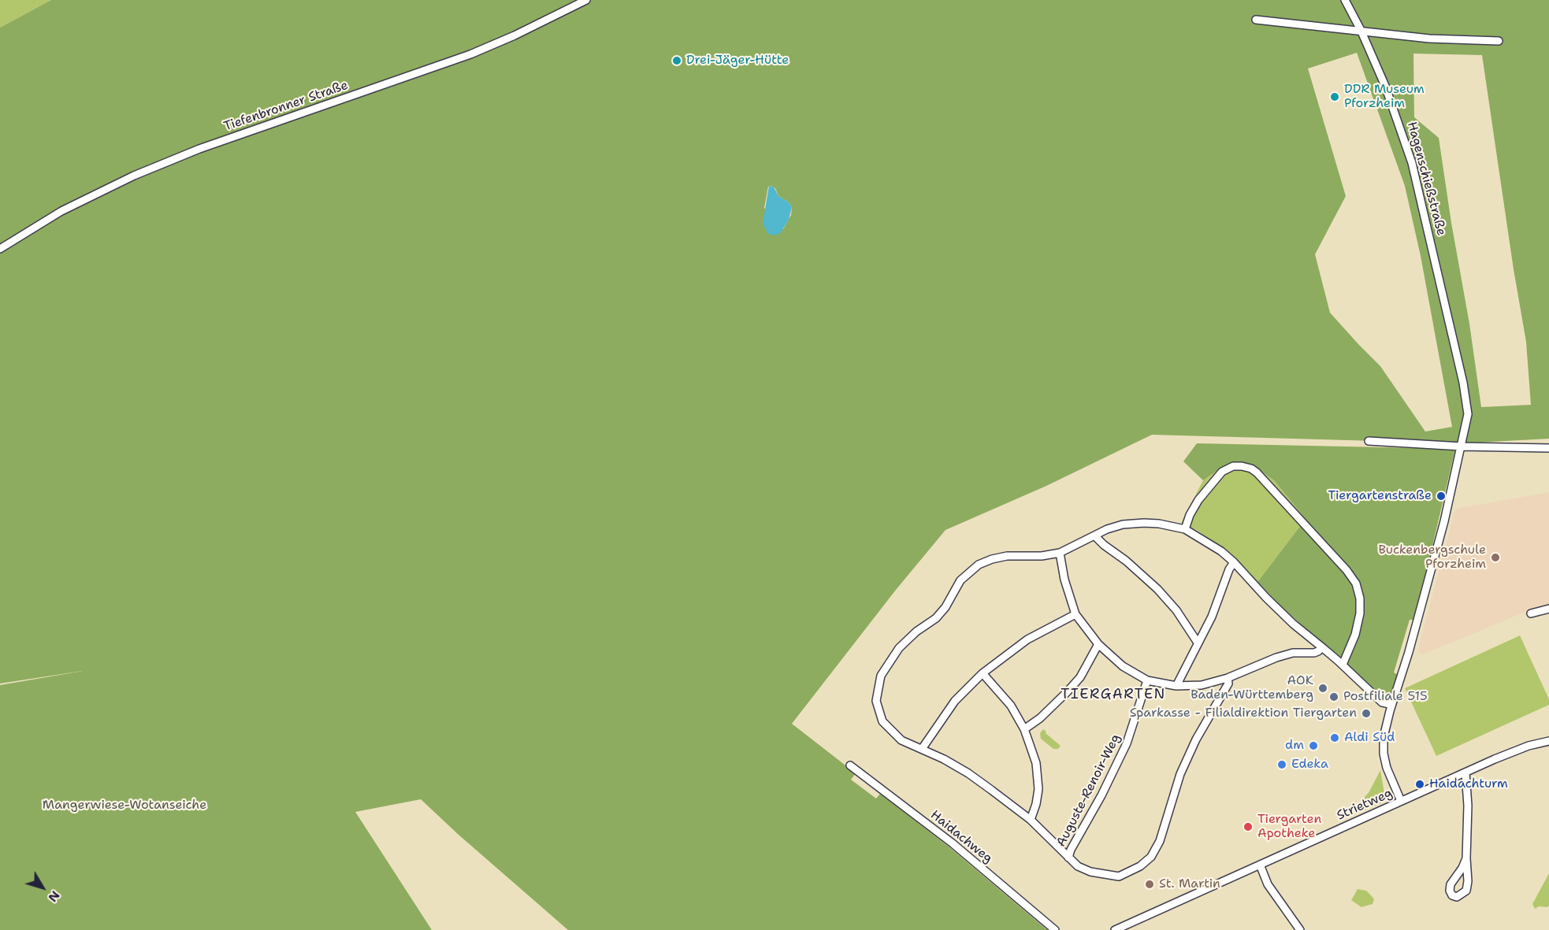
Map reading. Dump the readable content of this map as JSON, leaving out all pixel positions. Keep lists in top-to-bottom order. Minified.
{"streets":{"street":["Tiefenbronner Straße","Hagenschießstraße","Auguste-Renoir-Weg","Strietweg","Haidachweg"]},"crossings":[["Hagenschießstraße","Strietweg"]],"districts":["TIERGARTEN"],"parks":["Mangerwiese-Wotanseiche"],"places":["Drei-Jäger-Hütte","DDR Museum Pforzheim","Tiergartenstraße","Buckenbergschule Pforzheim","AOK Baden-Württemberg","Postfiliale 515","Sparkasse - Filialdirektion Tiergarten","Aldi Süd","dm","Edeka","Haidachturm","Tiergarten Apotheke","St. Martin"],"north":"bottom right"}
